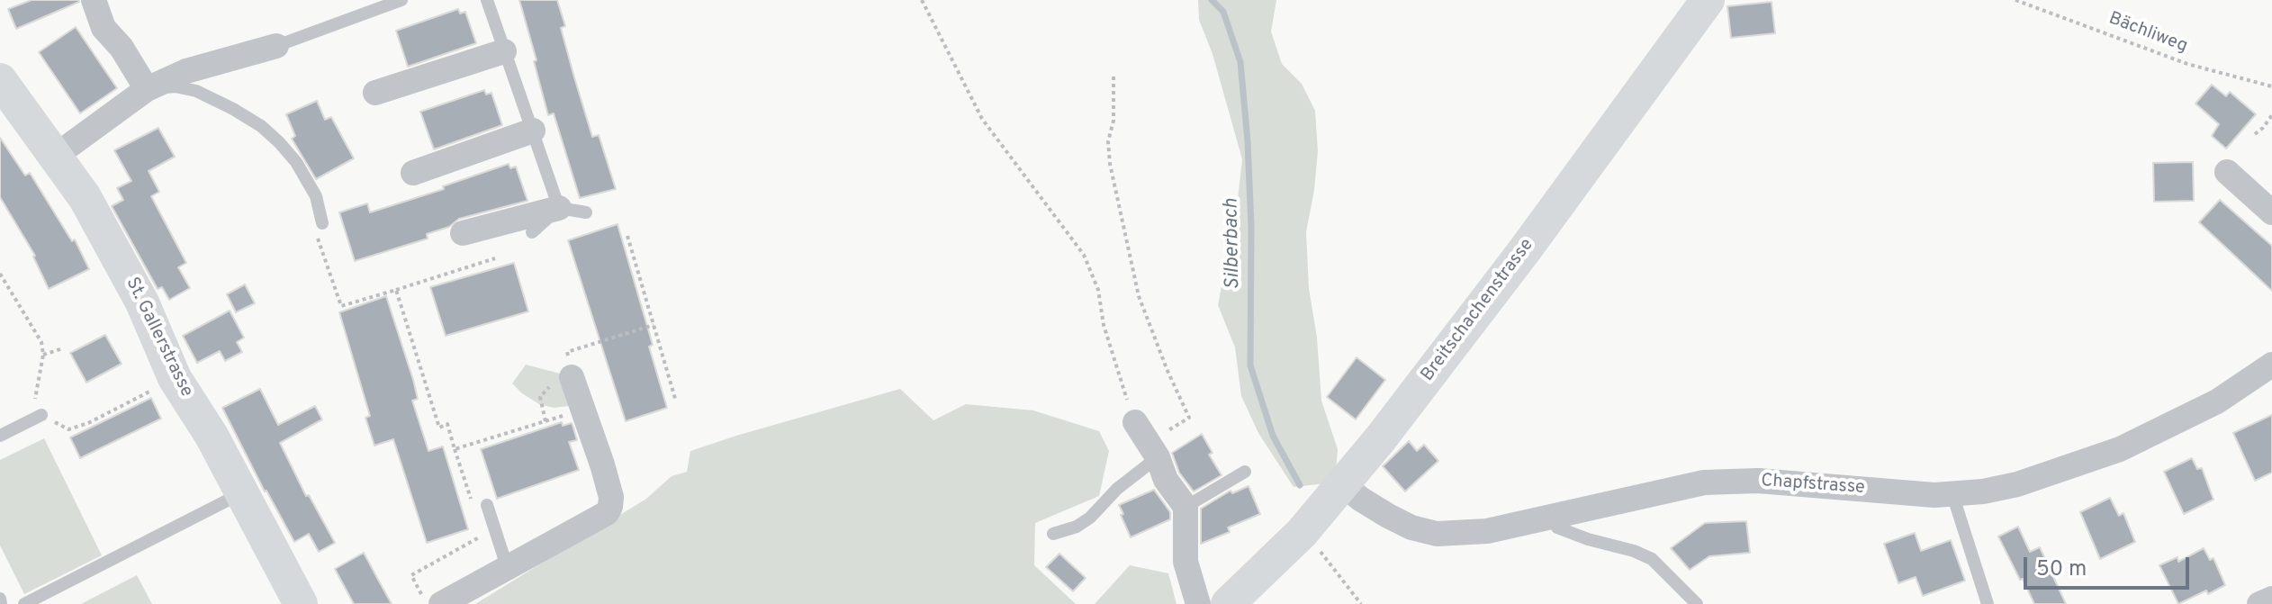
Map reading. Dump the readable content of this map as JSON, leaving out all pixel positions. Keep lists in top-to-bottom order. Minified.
{"streets":{"street":["Breitschachenstrasse","St. Gallerstrasse","Chapfstrasse"],"path":["Bächliweg"]},"crossings":[["Breitschachenstrasse","Chapfstrasse"]],"water":["Silberbach"],"scale_bar":"50 m"}
